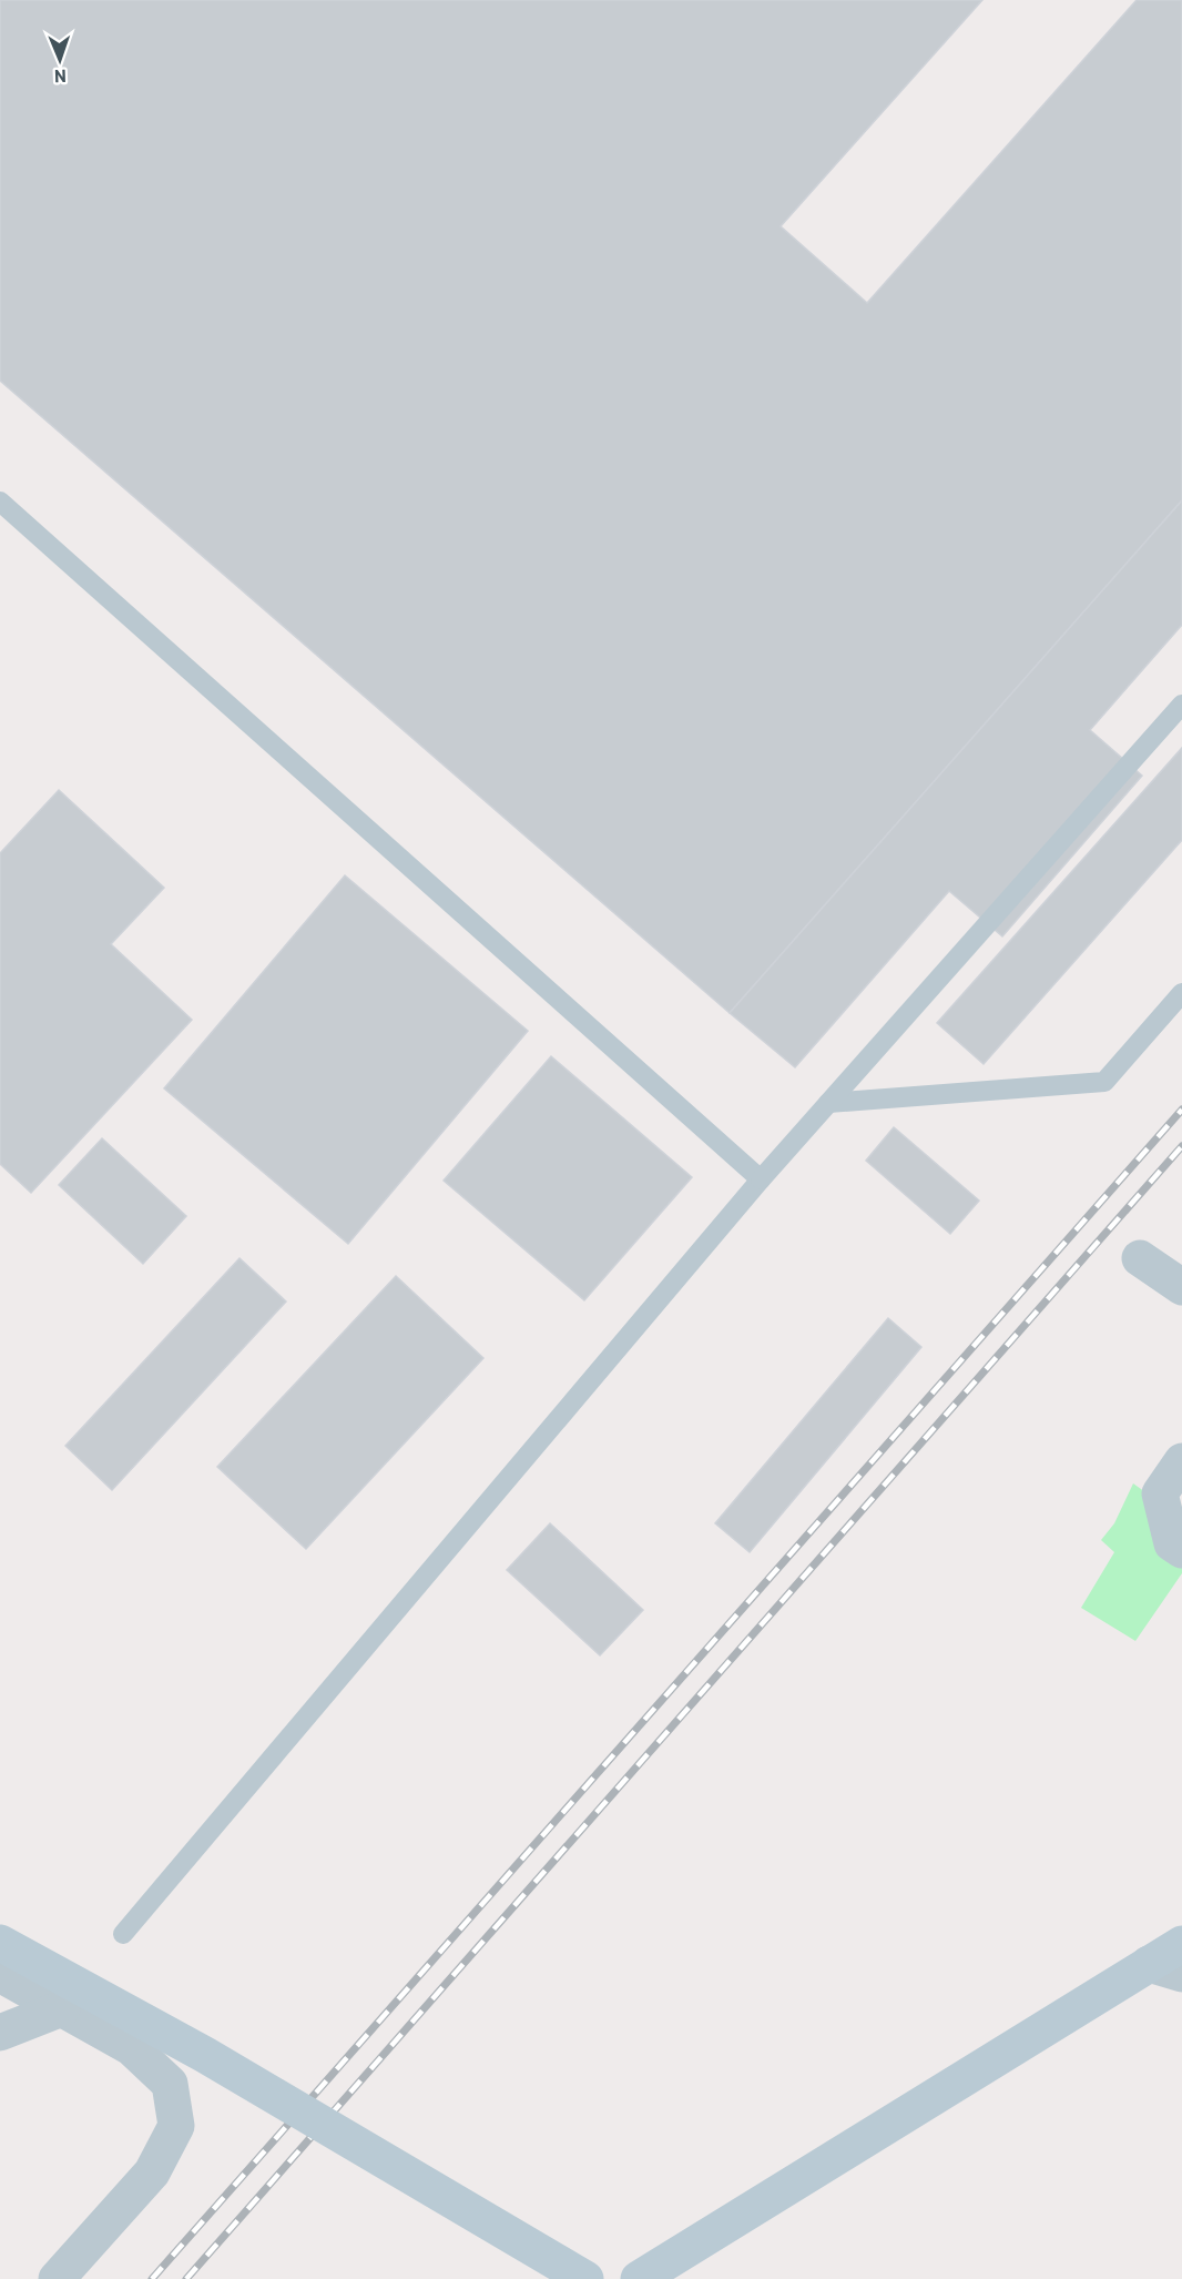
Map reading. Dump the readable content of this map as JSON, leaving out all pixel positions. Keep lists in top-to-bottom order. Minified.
{"north":"bottom"}
